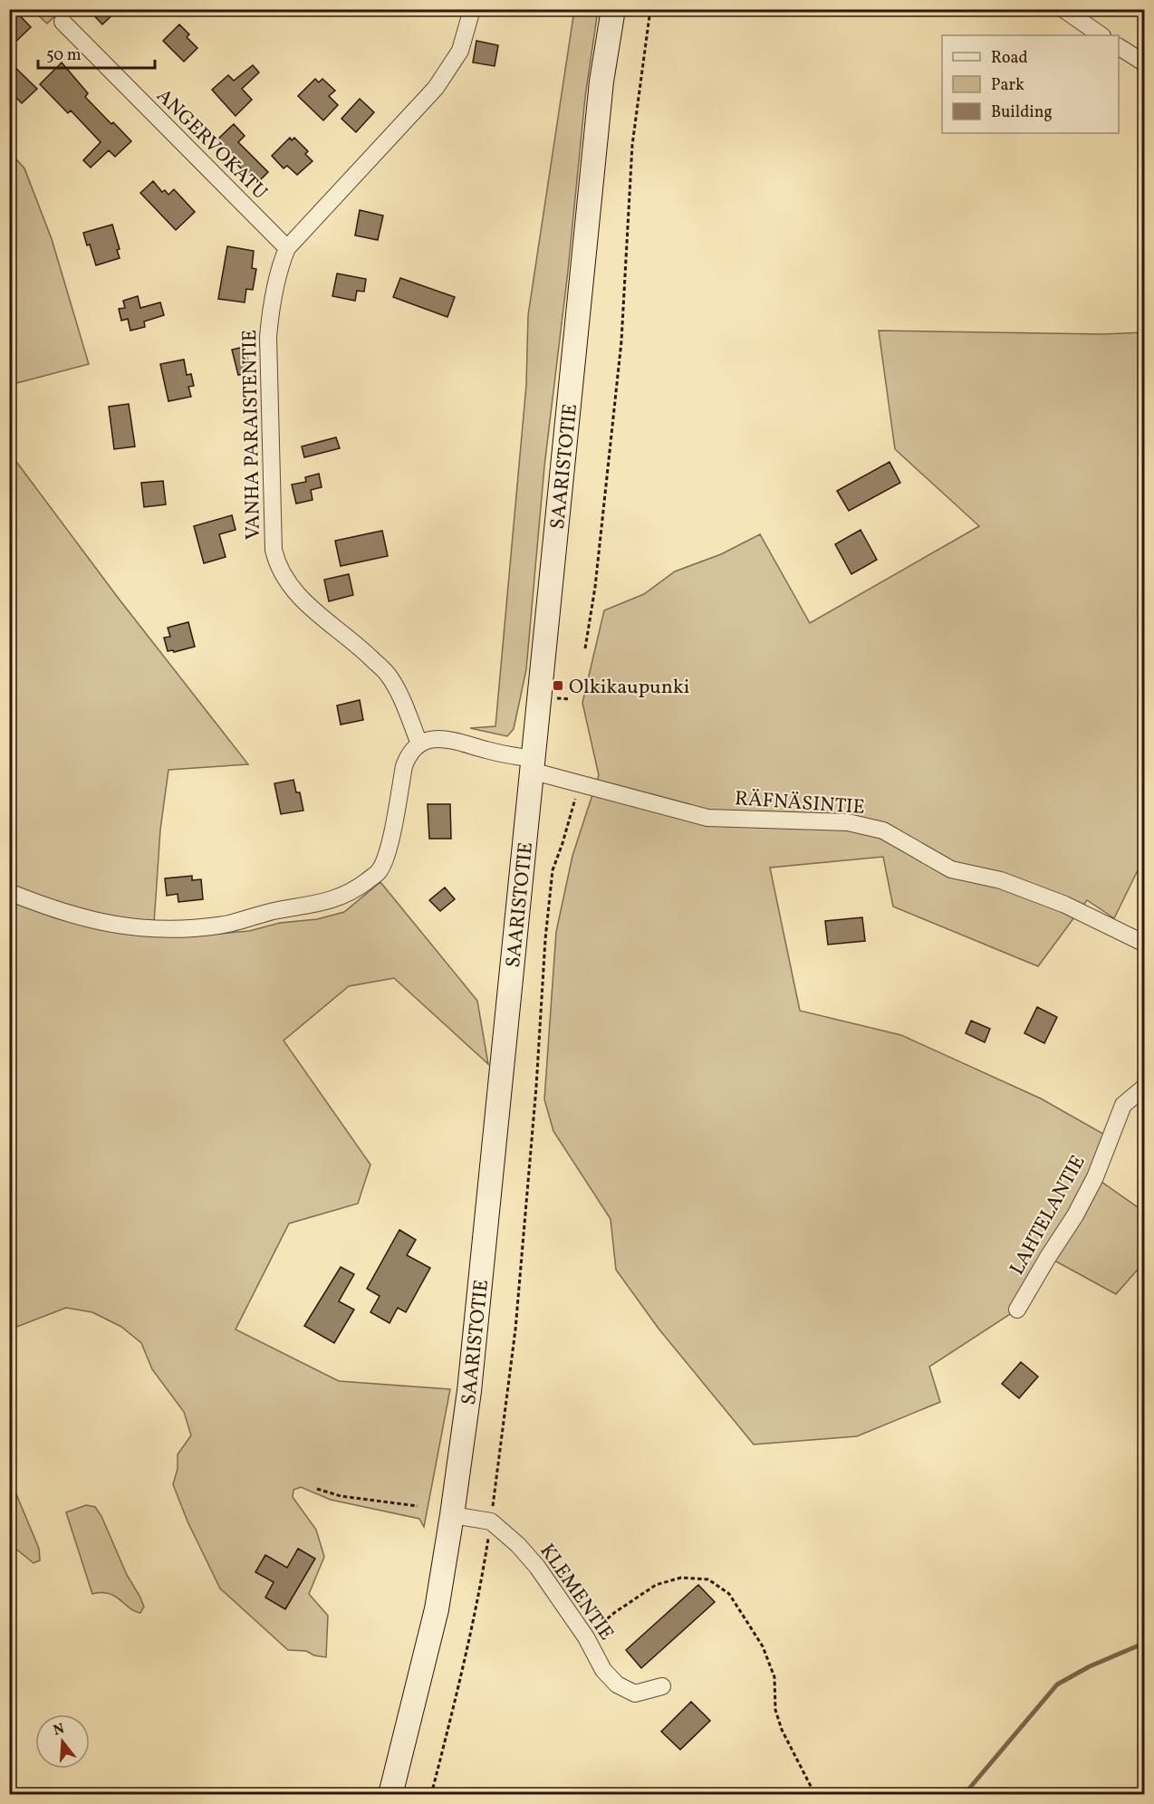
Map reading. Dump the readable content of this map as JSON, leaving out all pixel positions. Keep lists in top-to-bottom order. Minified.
{"streets":{"main road":["SAARISTOTIE"],"street":["ANGERVOKATU","VANHA PARAISTENTIE","RÄFNÄSINTIE","LAHTELANTIE","KLEMENTIE"]},"crossings":[["ANGERVOKATU","VANHA PARAISTENTIE"],["VANHA PARAISTENTIE","RÄFNÄSINTIE"],["SAARISTOTIE","RÄFNÄSINTIE"]],"places":{"transit":["Olkikaupunki"]},"legend":["Road","Park","Building"],"scale_bar":"50 m","north":"top"}
